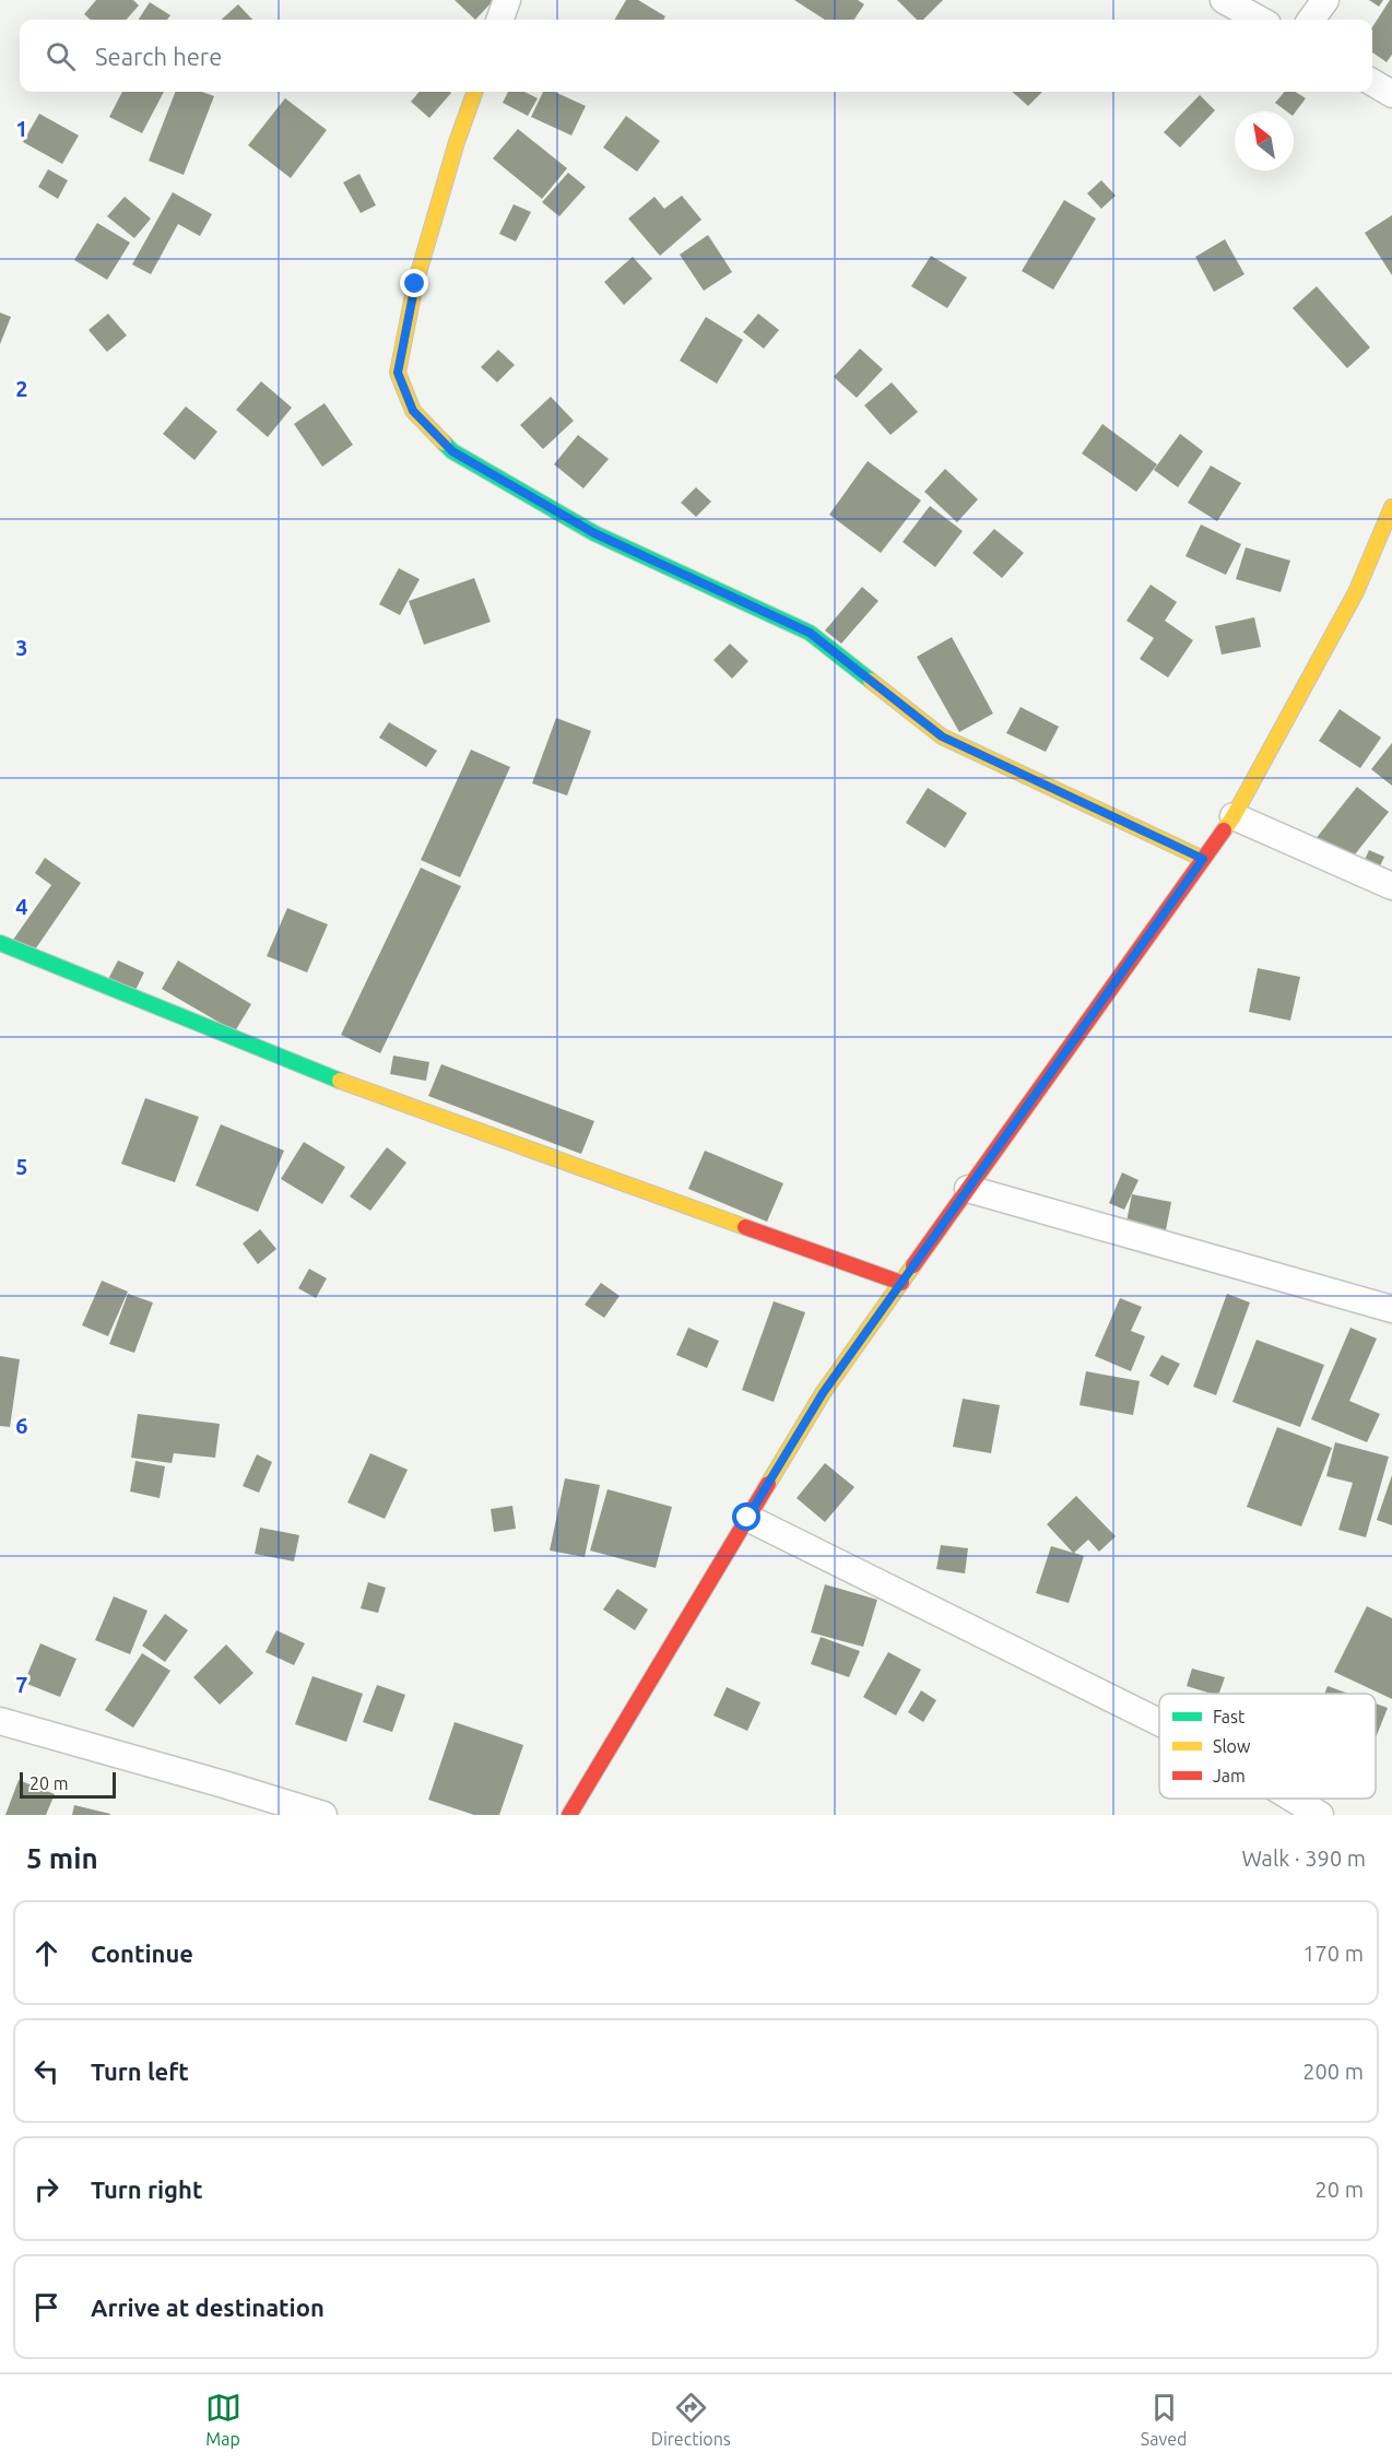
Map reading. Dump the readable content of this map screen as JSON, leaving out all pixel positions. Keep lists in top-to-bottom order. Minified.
{"legend":["Fast","Slow","Jam"],"scale_bar":"20 m","north":"top left","page":{"search":"Search here","scale":"20 m","heading":["5 min","Walk · 390 m"],"list":[["Continue","170 m"],["Turn left","200 m"],["Turn right","20 m"],"Arrive at destination"],"nav":["Map","Directions","Saved"]},"grid":{"rows":["1","2","3","4","5","6","7"]}}
